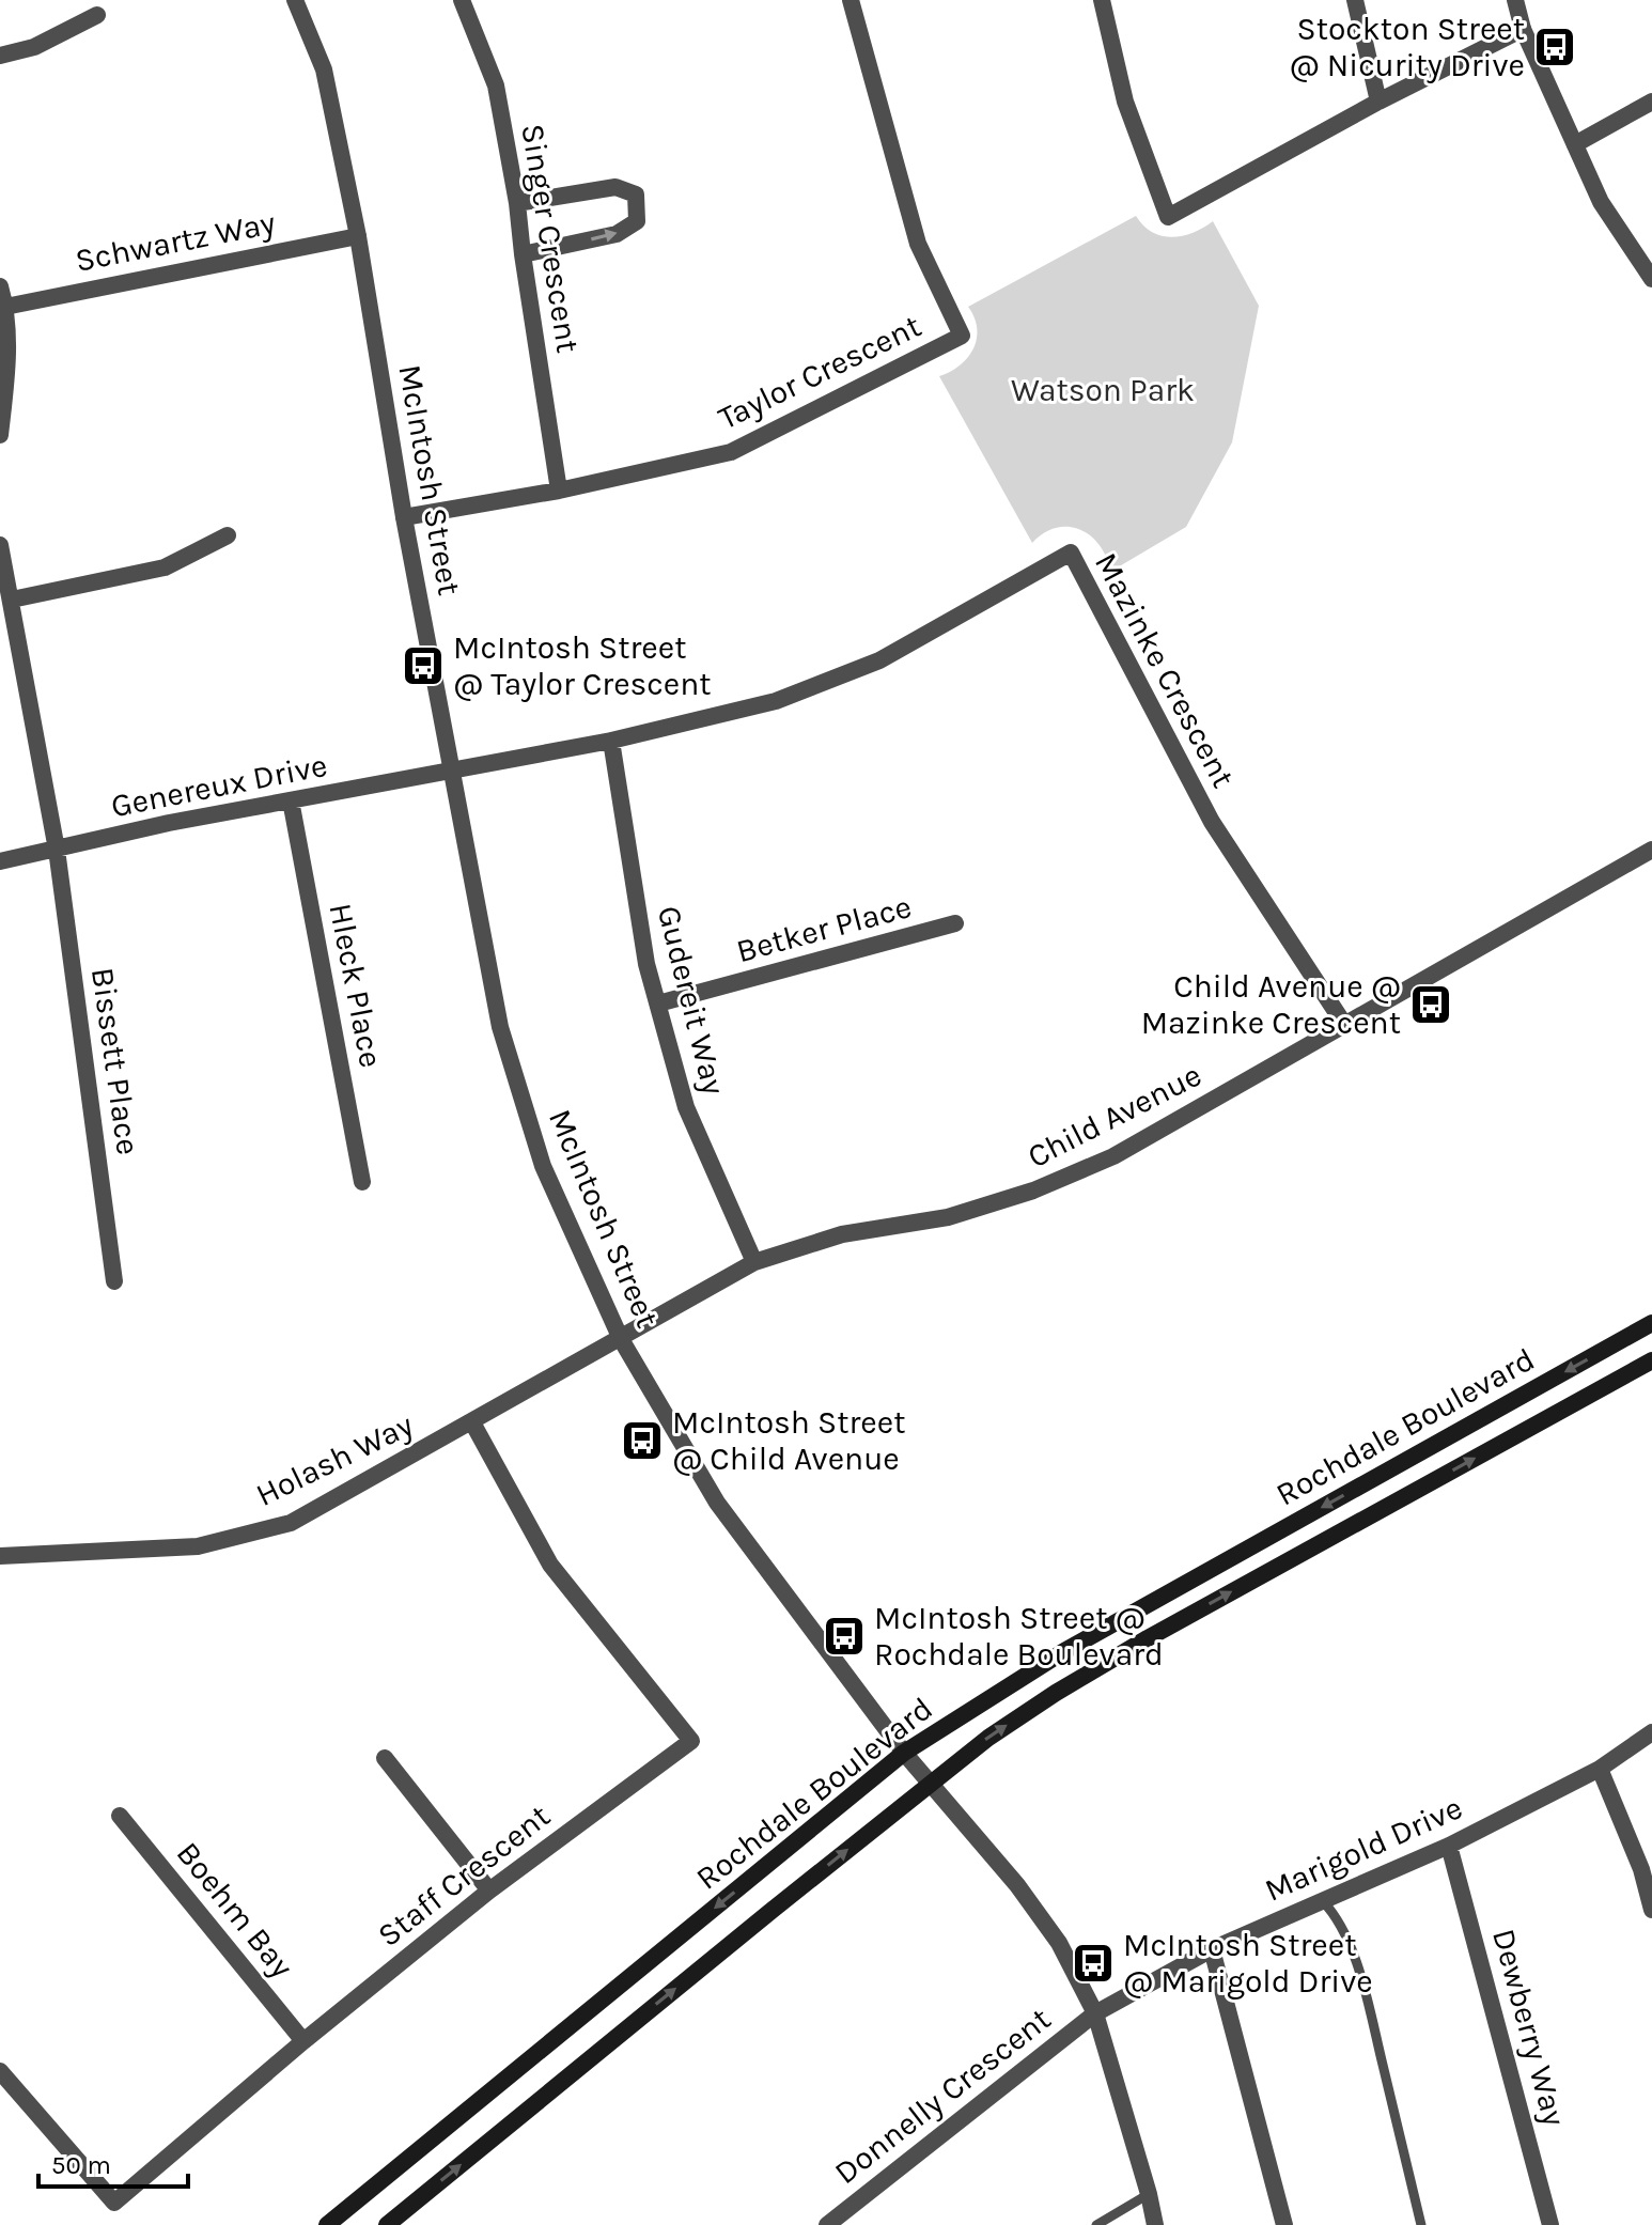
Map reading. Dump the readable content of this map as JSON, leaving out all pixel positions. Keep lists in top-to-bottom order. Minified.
{"streets":{"main road":["Rochdale Boulevard"],"street":["Singer Crescent","Schwartz Way","Taylor Crescent","McIntosh Street","Mazinke Crescent","Genereux Drive","Betker Place","Hleck Place","Gudereit Way","Bissett Place","Child Avenue","Holash Way","Marigold Drive","Staff Crescent","Boehm Bay","Dewberry Way","Donnelly Crescent"]},"crossings":[["Singer Crescent","Taylor Crescent"],["Schwartz Way","McIntosh Street"],["Taylor Crescent","McIntosh Street"],["McIntosh Street","Mazinke Crescent"],["McIntosh Street","Genereux Drive"],["McIntosh Street","Child Avenue"],["McIntosh Street","Rochdale Boulevard"],["McIntosh Street","Holash Way"],["McIntosh Street","Marigold Drive"],["McIntosh Street","Donnelly Crescent"],["Mazinke Crescent","Genereux Drive"],["Mazinke Crescent","Gudereit Way"],["Mazinke Crescent","Child Avenue"],["Genereux Drive","Hleck Place"],["Genereux Drive","Bissett Place"],["Betker Place","Gudereit Way"],["Gudereit Way","Child Avenue"],["Child Avenue","Holash Way"],["Holash Way","Staff Crescent"],["Marigold Drive","Dewberry Way"],["Marigold Drive","Donnelly Crescent"],["Staff Crescent","Boehm Bay"]],"parks":["Watson Park"],"places":{"bus stop":["Stockton Street @ Nicurity Drive","McIntosh Street @ Taylor Crescent","Child Avenue @ Mazinke Crescent","McIntosh Street @ Child Avenue","McIntosh Street @ Rochdale Boulevard","McIntosh Street @ Marigold Drive"]},"scale_bar":"50 m"}
